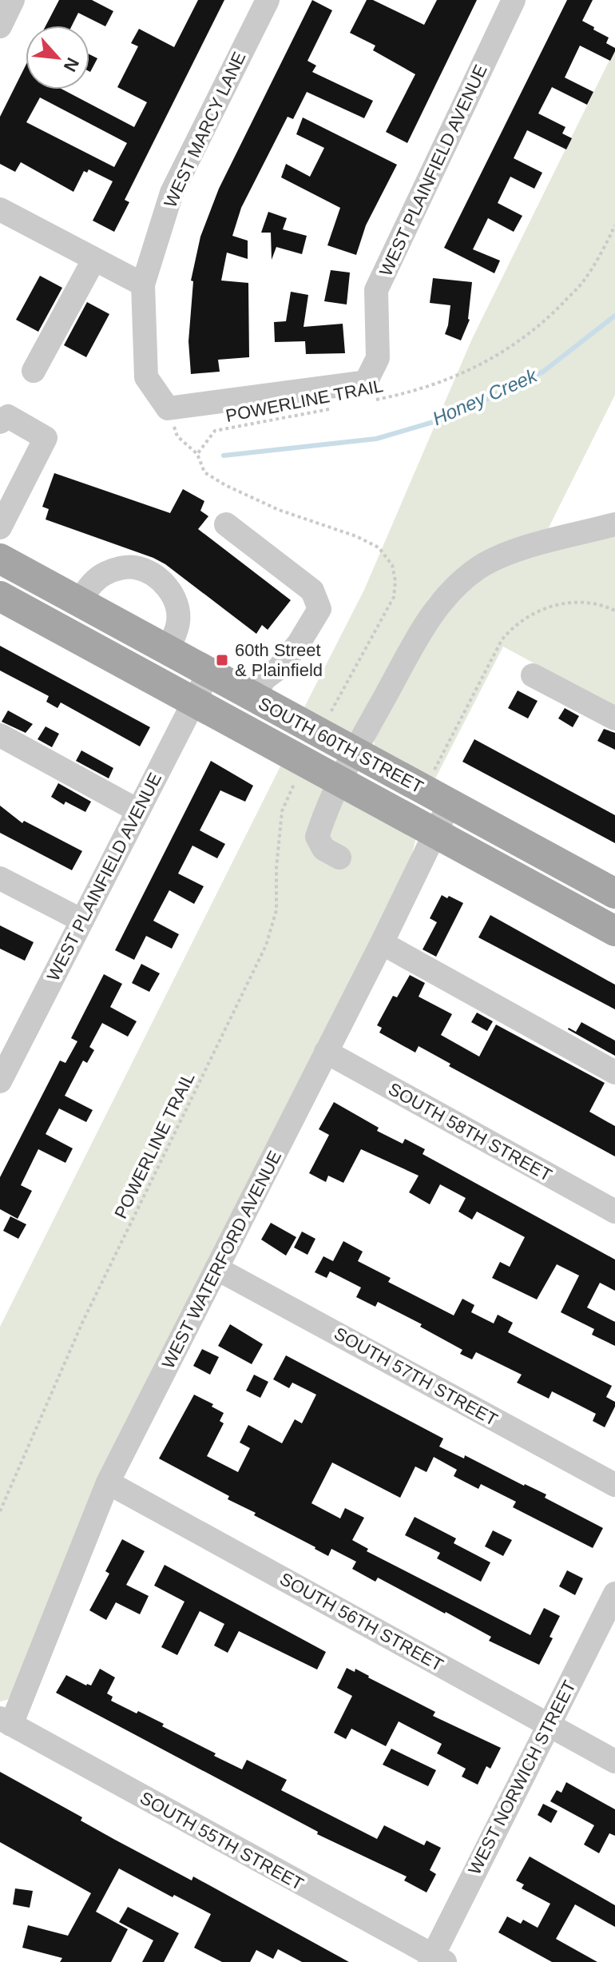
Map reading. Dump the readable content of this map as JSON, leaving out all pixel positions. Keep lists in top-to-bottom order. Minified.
{"streets":{"main road":["SOUTH 60TH STREET"],"street":["WEST MARCY LANE","WEST PLAINFIELD AVENUE","SOUTH 58TH STREET","WEST WATERFORD AVENUE","SOUTH 57TH STREET","SOUTH 56TH STREET","WEST NORWICH STREET","SOUTH 55TH STREET"],"path":["POWERLINE TRAIL"]},"crossings":[["WEST PLAINFIELD AVENUE","POWERLINE TRAIL"],["WEST PLAINFIELD AVENUE","SOUTH 60TH STREET"],["SOUTH 60TH STREET","WEST WATERFORD AVENUE"],["SOUTH 58TH STREET","WEST WATERFORD AVENUE"],["WEST WATERFORD AVENUE","SOUTH 57TH STREET"],["WEST WATERFORD AVENUE","SOUTH 56TH STREET"],["WEST WATERFORD AVENUE","SOUTH 55TH STREET"],["SOUTH 56TH STREET","WEST NORWICH STREET"],["WEST NORWICH STREET","SOUTH 55TH STREET"]],"water":["Honey Creek"],"places":{"transit":["60th Street & Plainfield"]},"north":"bottom right"}
